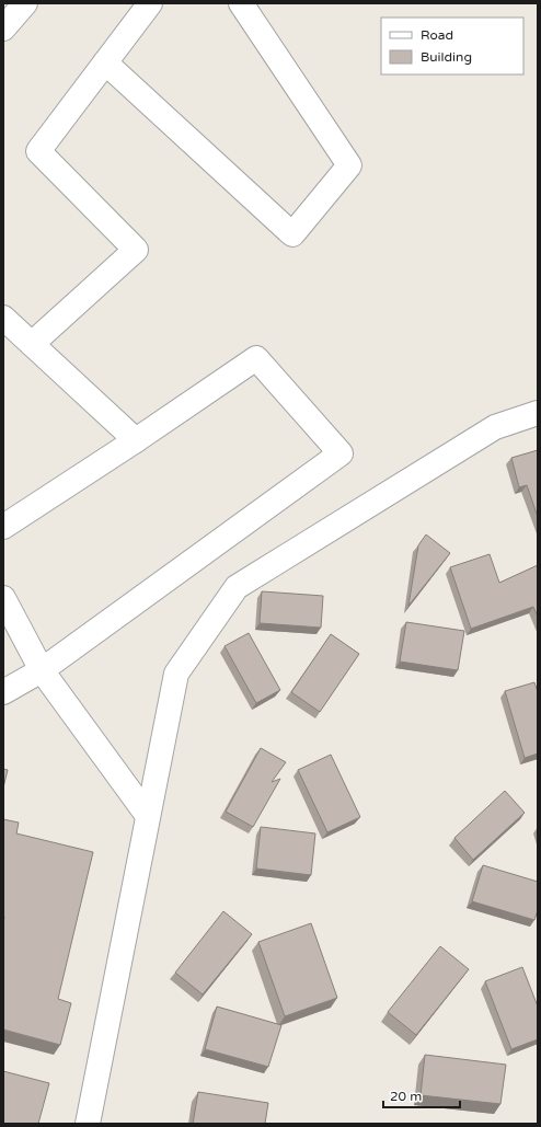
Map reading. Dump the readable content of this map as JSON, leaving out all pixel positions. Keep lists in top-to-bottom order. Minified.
{"legend":["Road","Building"],"scale_bar":"20 m"}
